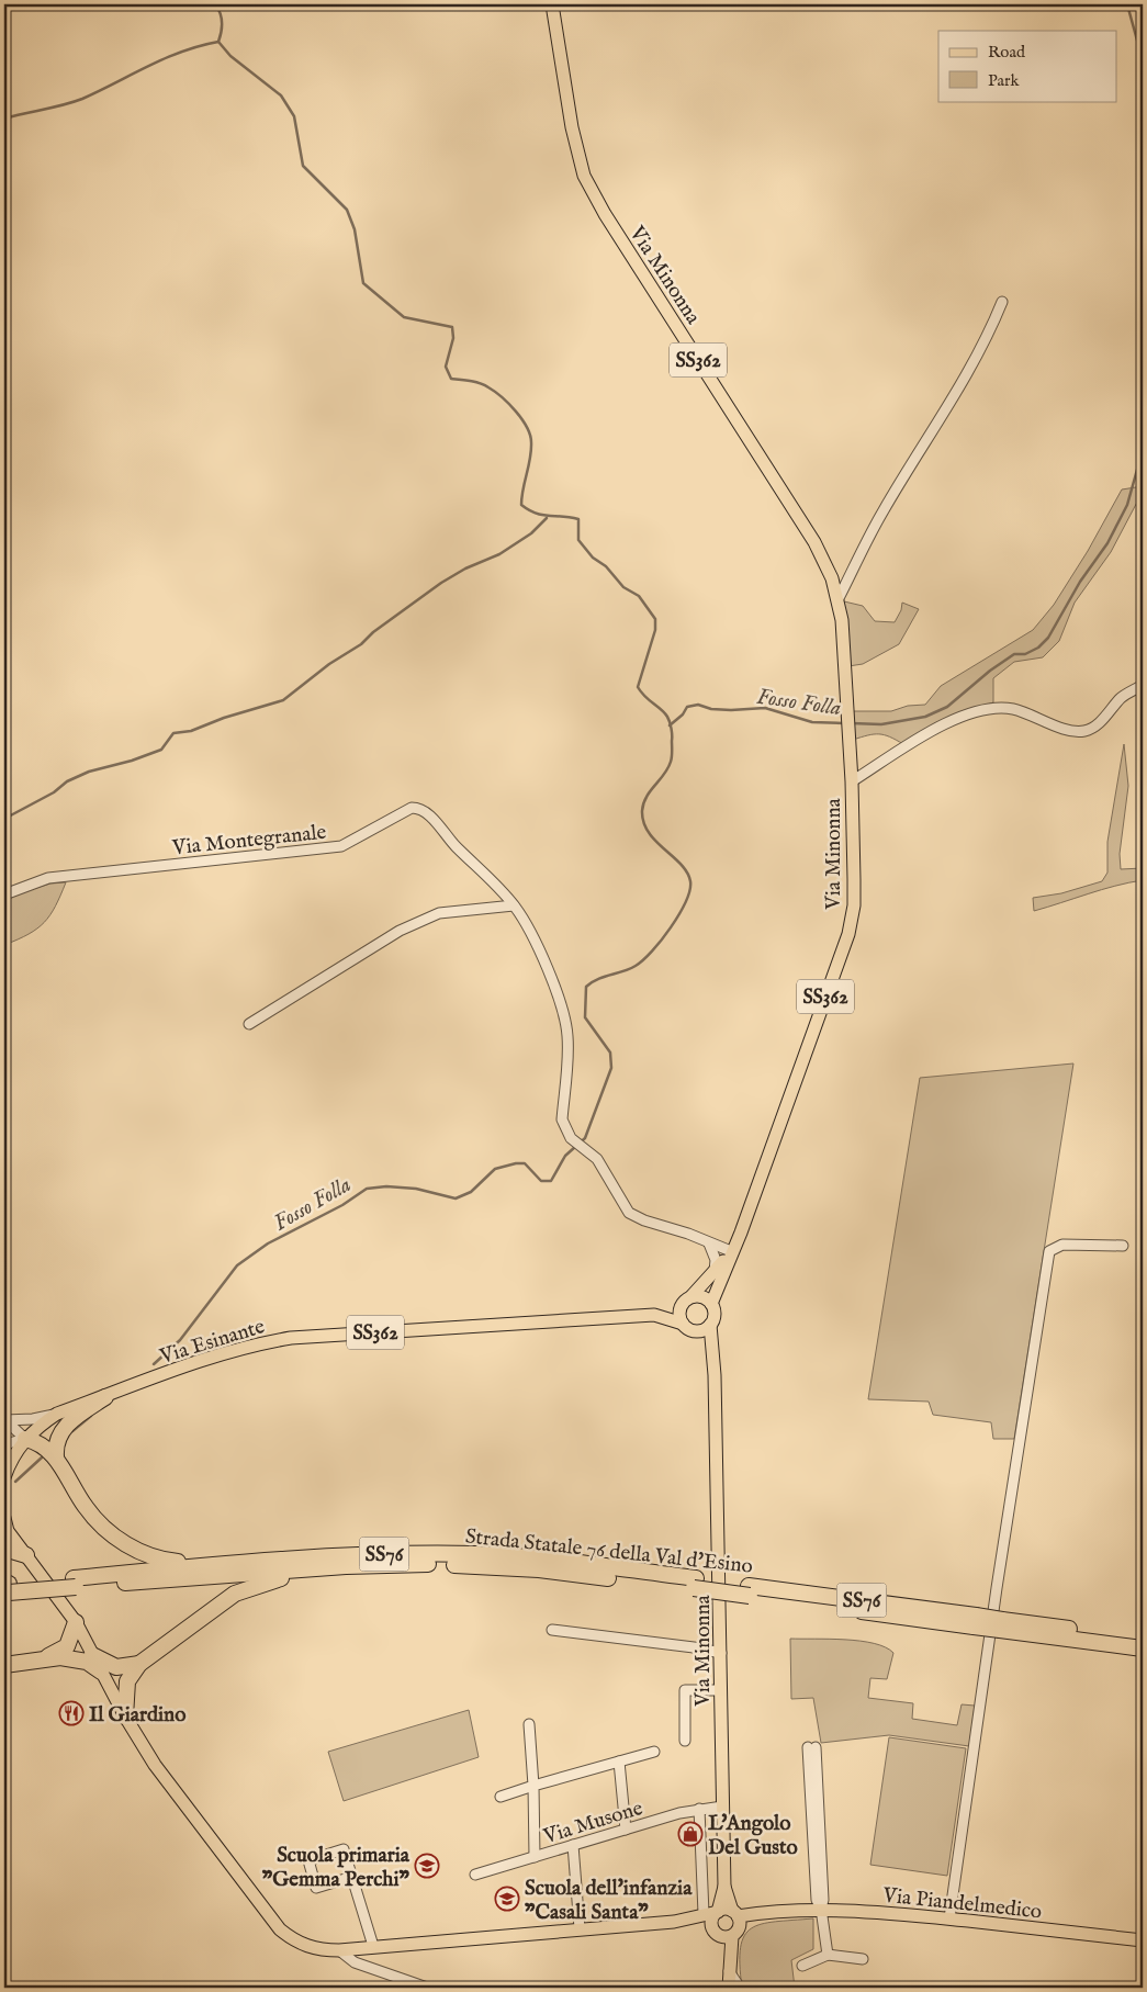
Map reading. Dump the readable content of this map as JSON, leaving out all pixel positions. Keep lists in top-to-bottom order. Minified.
{"streets":{"highway":["Strada Statale 76 della Val d'Esino","SS76"],"main road":["Via Minonna","SS362","Via Esinante","Via Piandelmedico"],"street":["Via Montegranale","Via Musone"]},"crossings":[["Via Minonna","SS362"],["Via Minonna","Via Montegranale"],["Via Minonna","Via Esinante"],["Via Minonna","Via Musone"],["Via Minonna","Via Piandelmedico"],["SS362","Via Esinante"]],"water":["Fosso Folla"],"places":{"restaurant":["Il Giardino"],"shop":["L'Angolo Del Gusto"],"school or university":["Scuola primaria \"Gemma Perchi\"","Scuola dell'infanzia \"Casali Santa\""]},"legend":["Road","Park"]}
